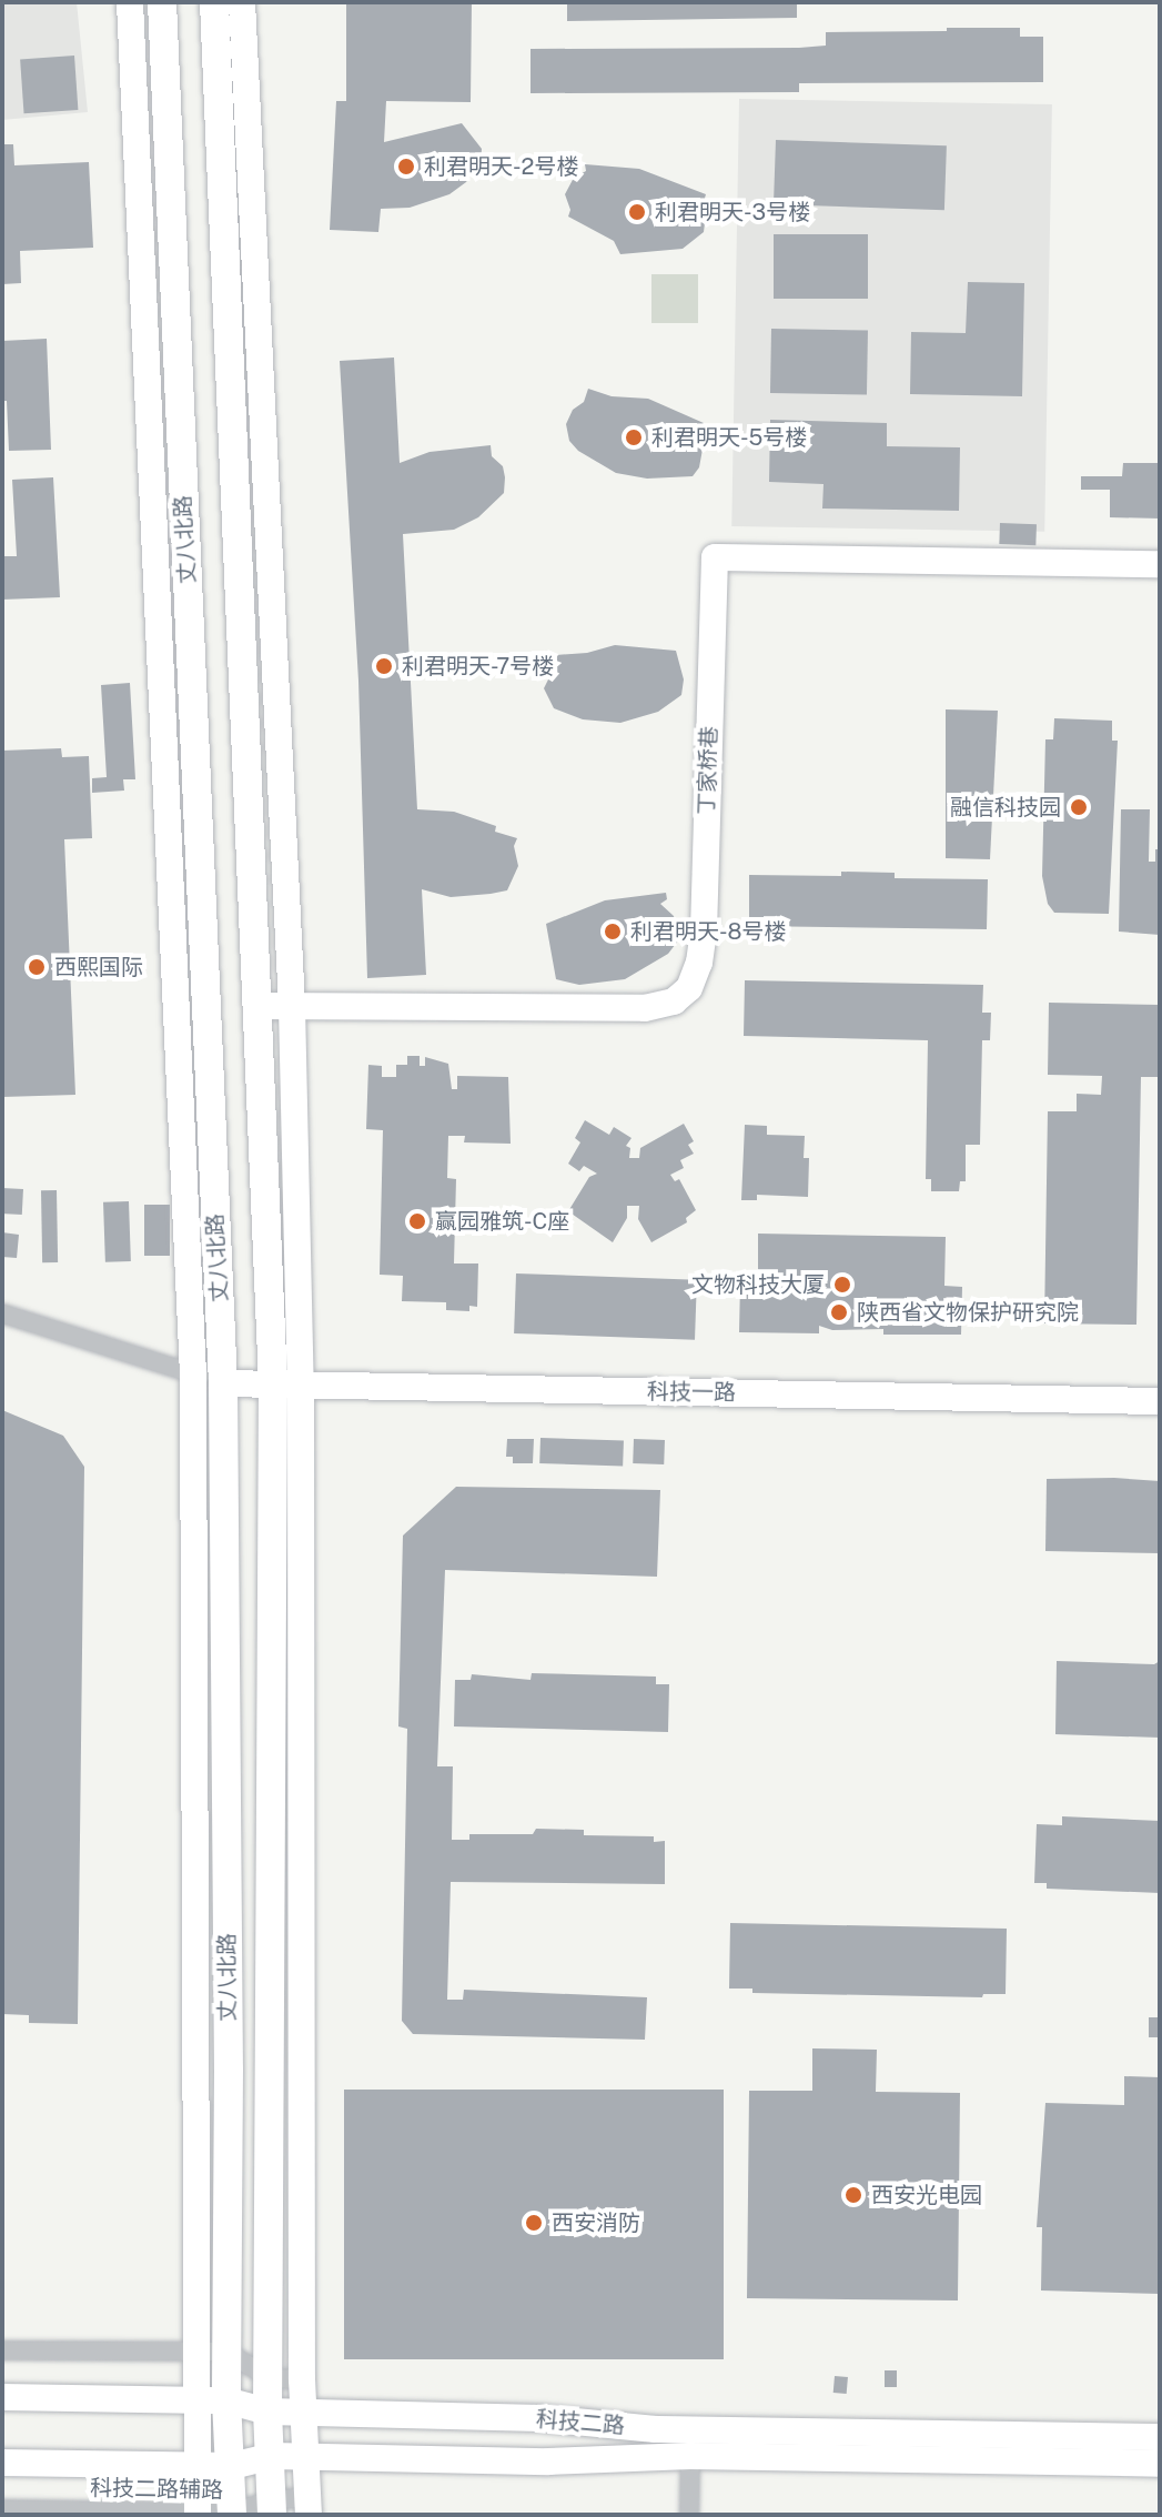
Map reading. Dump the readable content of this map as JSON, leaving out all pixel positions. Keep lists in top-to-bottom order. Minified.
{"streets":{"main road":["丈八北路","丁家桥巷","科技一路","科技二路"],"street":["科技二路辅路"]},"crossings":[["丈八北路","丁家桥巷"],["丈八北路","科技一路"],["丈八北路","科技二路"],["丈八北路","科技二路辅路"]],"places":["利君明天-2号楼","利君明天-3号楼","利君明天-5号楼","利君明天-7号楼","融信科技园","利君明天-8号楼","西熙国际","赢园雅筑-C座","文物科技大厦","陕西省文物保护研究院","西安光电园","西安消防"]}
